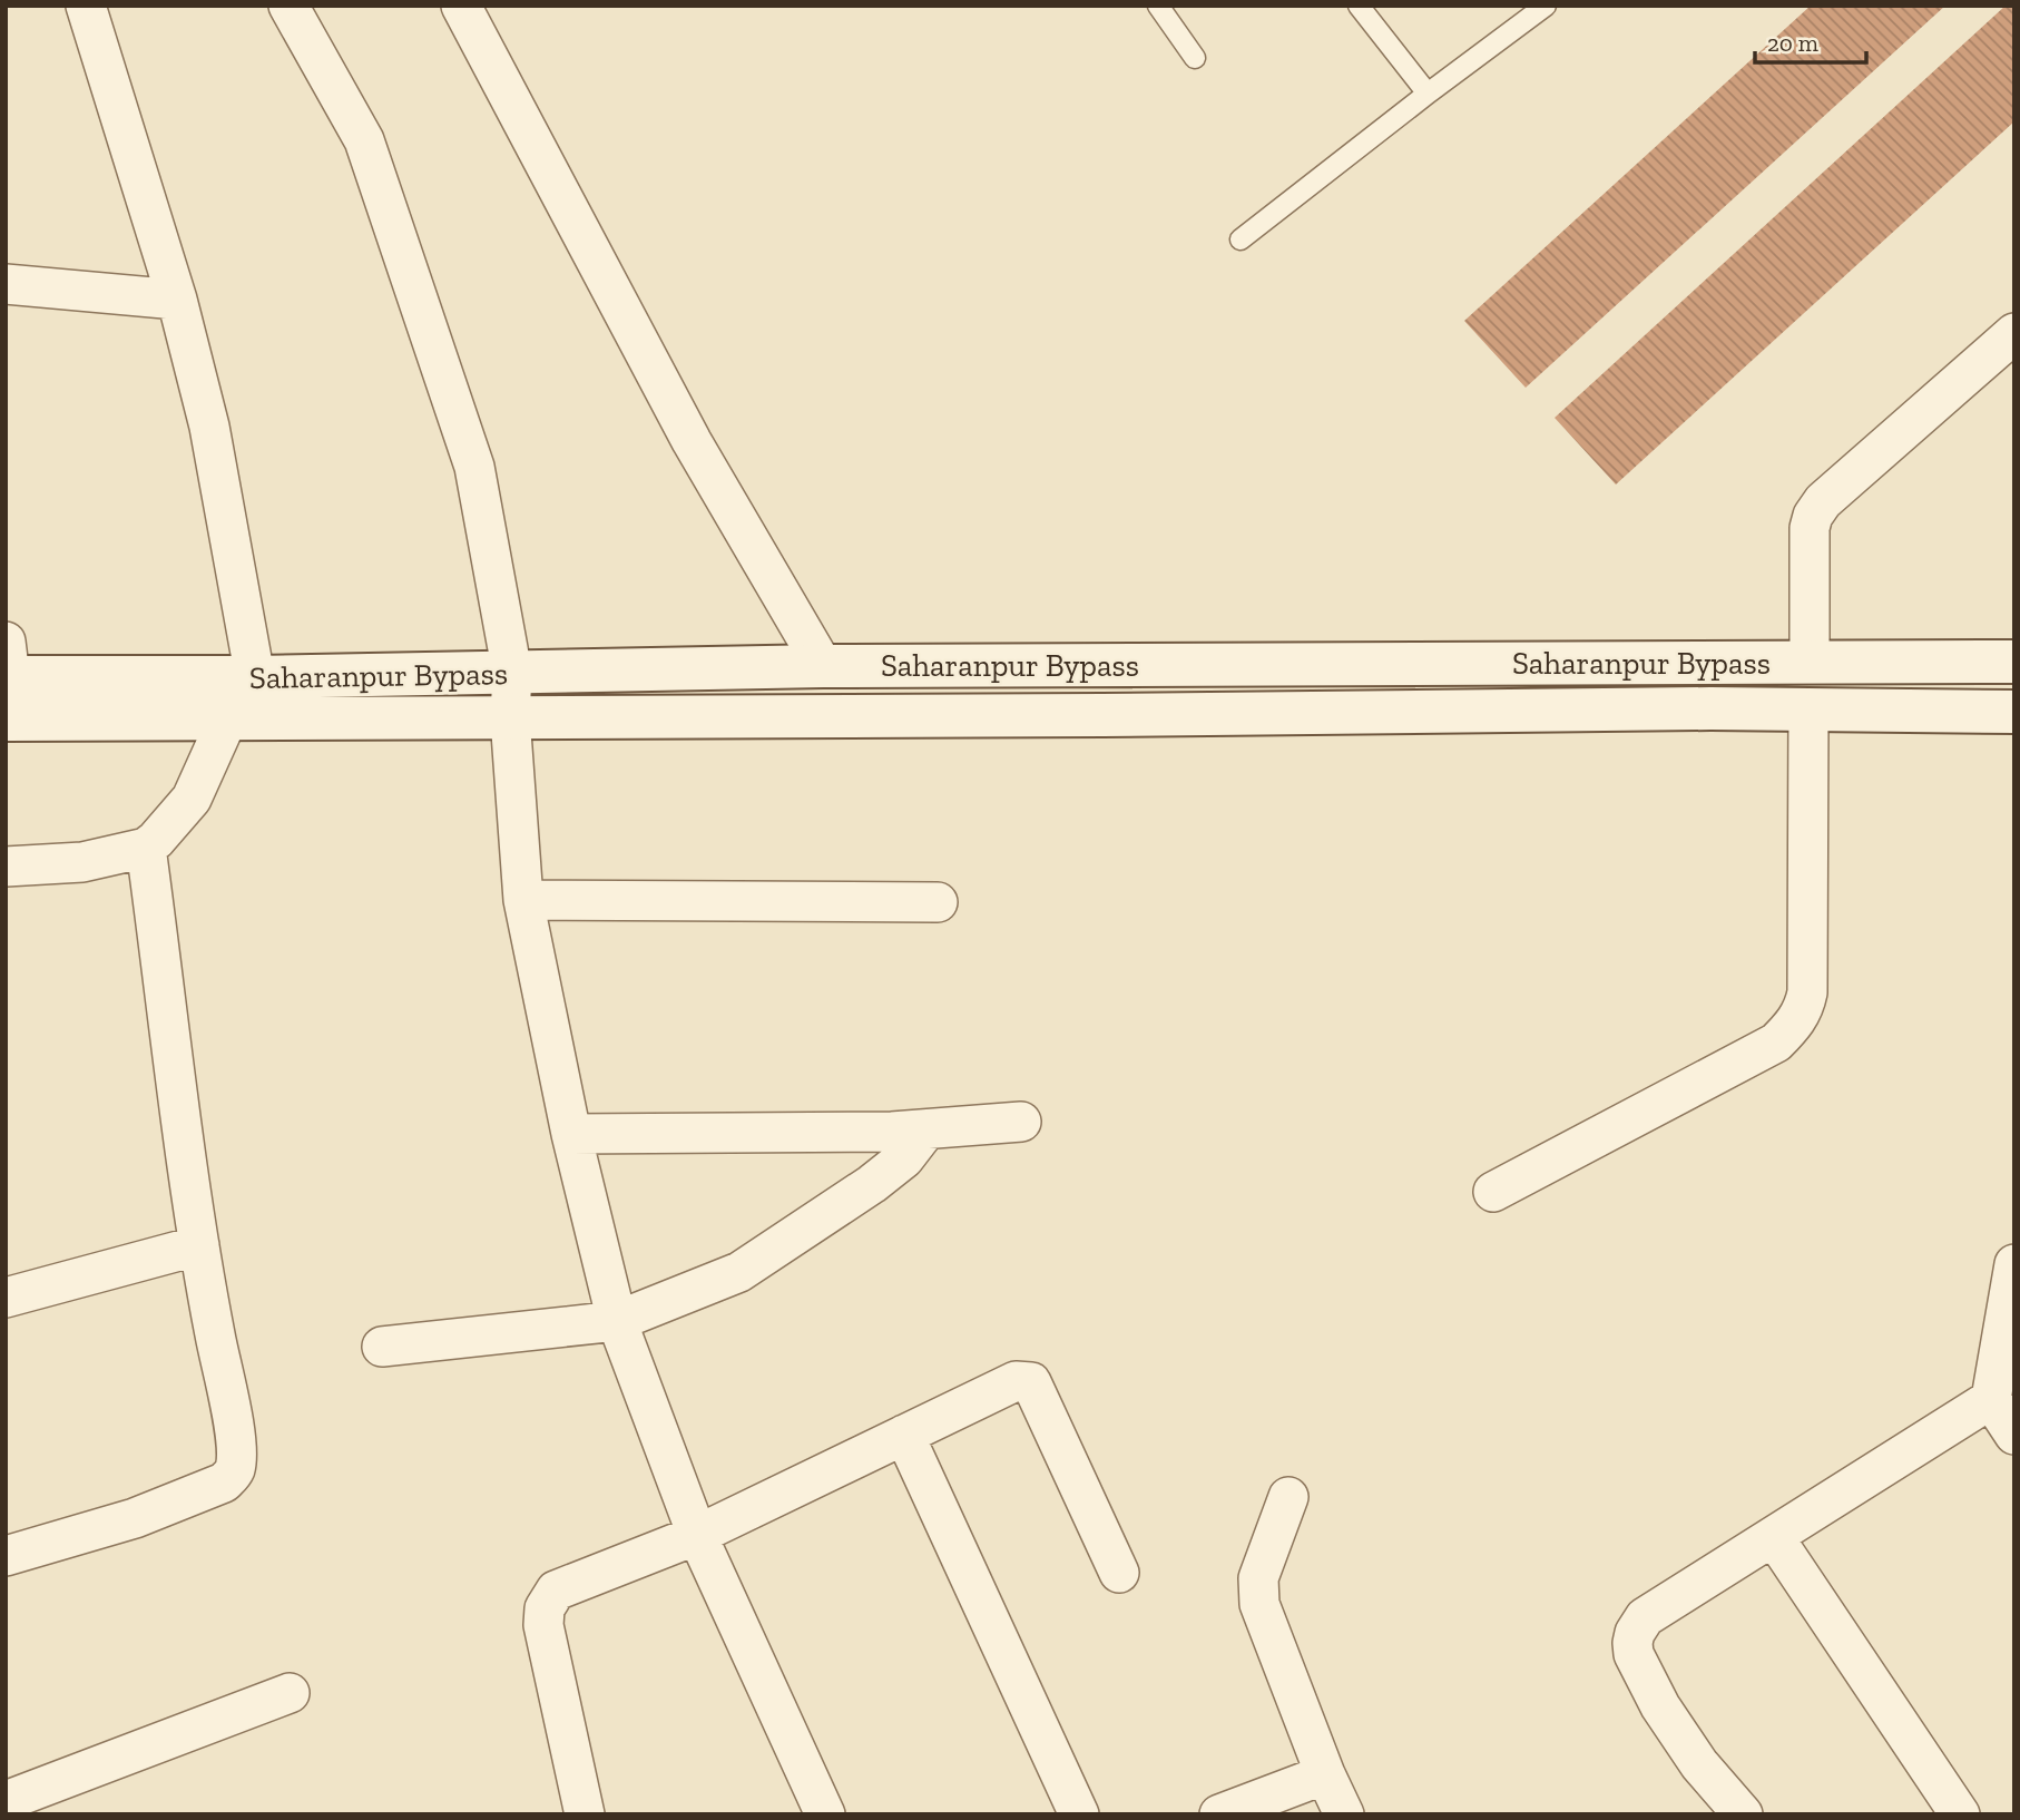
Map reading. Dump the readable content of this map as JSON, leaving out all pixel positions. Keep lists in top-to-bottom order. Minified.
{"streets":{"main road":["Saharanpur Bypass"]},"scale_bar":"20 m"}
